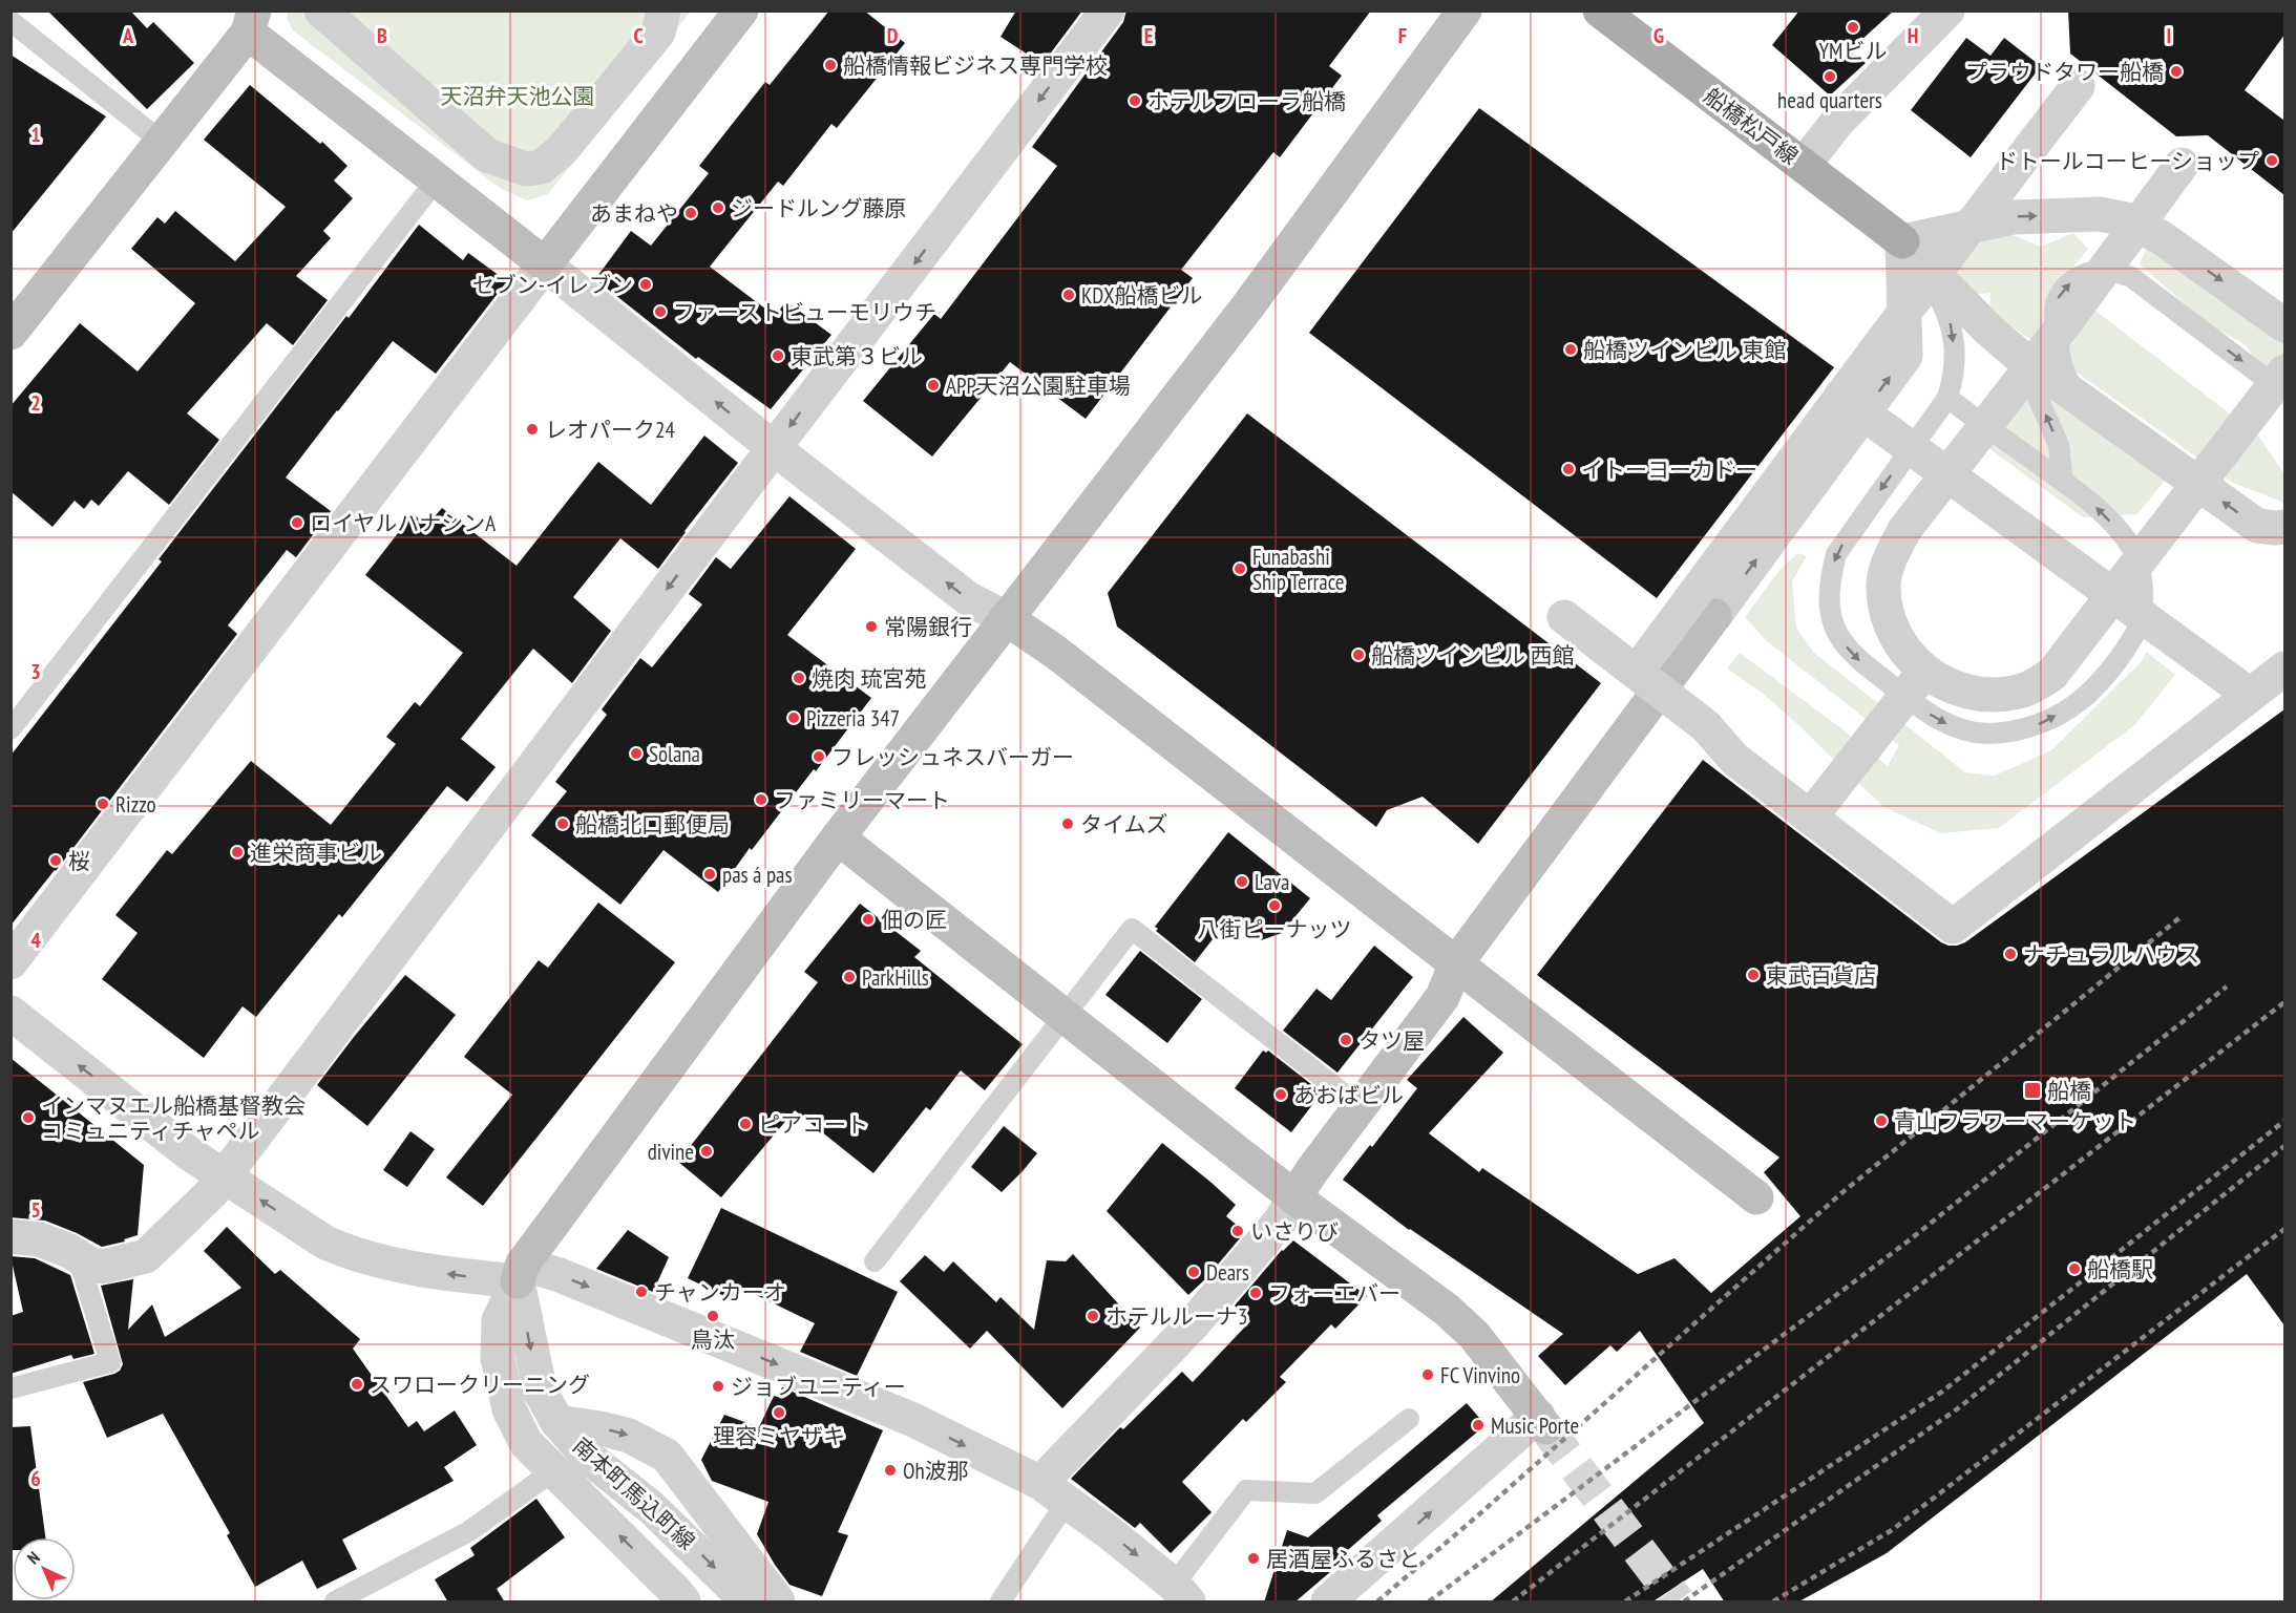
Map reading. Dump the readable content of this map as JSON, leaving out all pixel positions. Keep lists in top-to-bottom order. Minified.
{"streets":{"main road":["船橋松戸線"],"street":["南本町馬込町線"]},"parks":["天沼弁天池公園"],"places":{"other":["YMビル","船橋情報ビジネス専門学校","プラウドタワー船橋","head quarters","ホテルフローラ船橋","ドトールコーヒーショップ","ジードルング藤原","あまねや","セブン-イレブン","KDX船橋ビル","ファーストビューモリウチ","船橋ツインビル 東館","東武第３ビル","APP天沼公園駐車場","レオパーク24","イトーヨーカドー","ロイヤルハナシンA","Funabashi Ship Terrace","常陽銀行","船橋ツインビル 西館","焼肉 琉宮苑","Pizzeria 347","Solana","フレッシュネスバーガー","ファミリーマート","Rizzo","船橋北口郵便局","タイムズ","進栄商事ビル","桜","pas á pas","Lava","八街ピーナッツ","佃の匠","ナチュラルハウス","東武百貨店","ParkHills","タツ屋","あおばビル","インマヌエル船橋基督教会 コミュニティチャペル","青山フラワーマーケット","ピアコート","divine","いさりび","船橋駅","Dears","チャンカーオ","フォーエバー","鳥汰","ホテルルーナ3","FC Vinvino","スワロークリーニング","ジョブユニティー","理容ミヤザキ","Music Porte","Oh波那","居酒屋ふるさと"],"transit":["船橋"]},"north":"top left","grid":{"columns":["A","B","C","D","E","F","G","H","I"],"rows":["1","2","3","4","5","6"]}}
